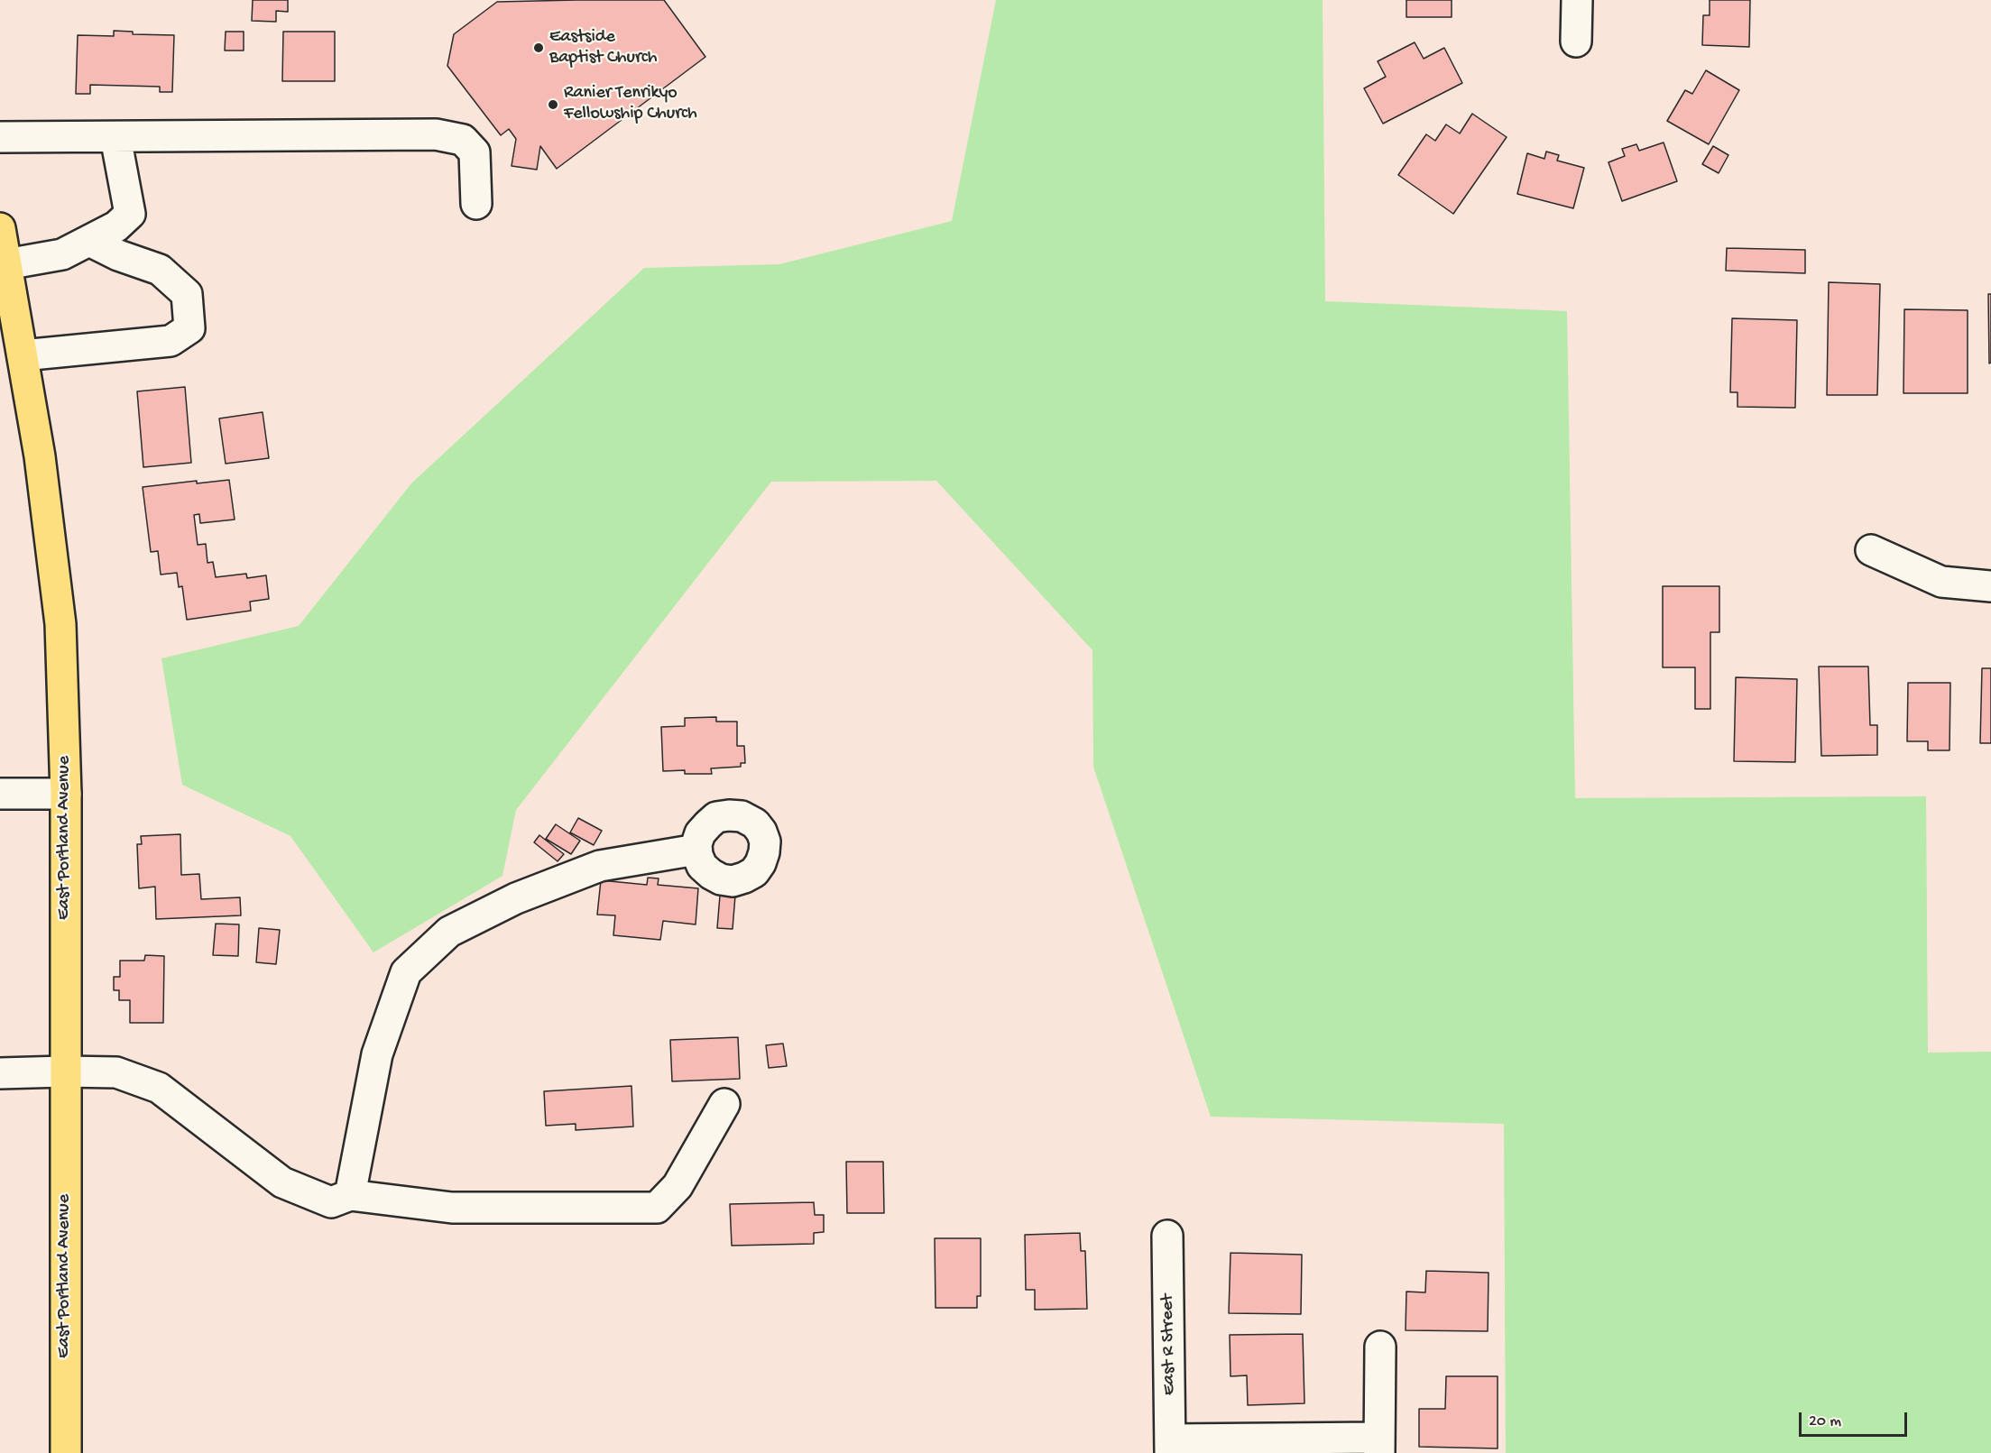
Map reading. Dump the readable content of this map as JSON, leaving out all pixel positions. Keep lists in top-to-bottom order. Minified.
{"streets":{"main road":["East Portland Avenue"],"street":["East R Street"]},"places":["Eastside Baptist Church","Ranier Tenrikyo Fellowship Church"],"scale_bar":"20 m"}
